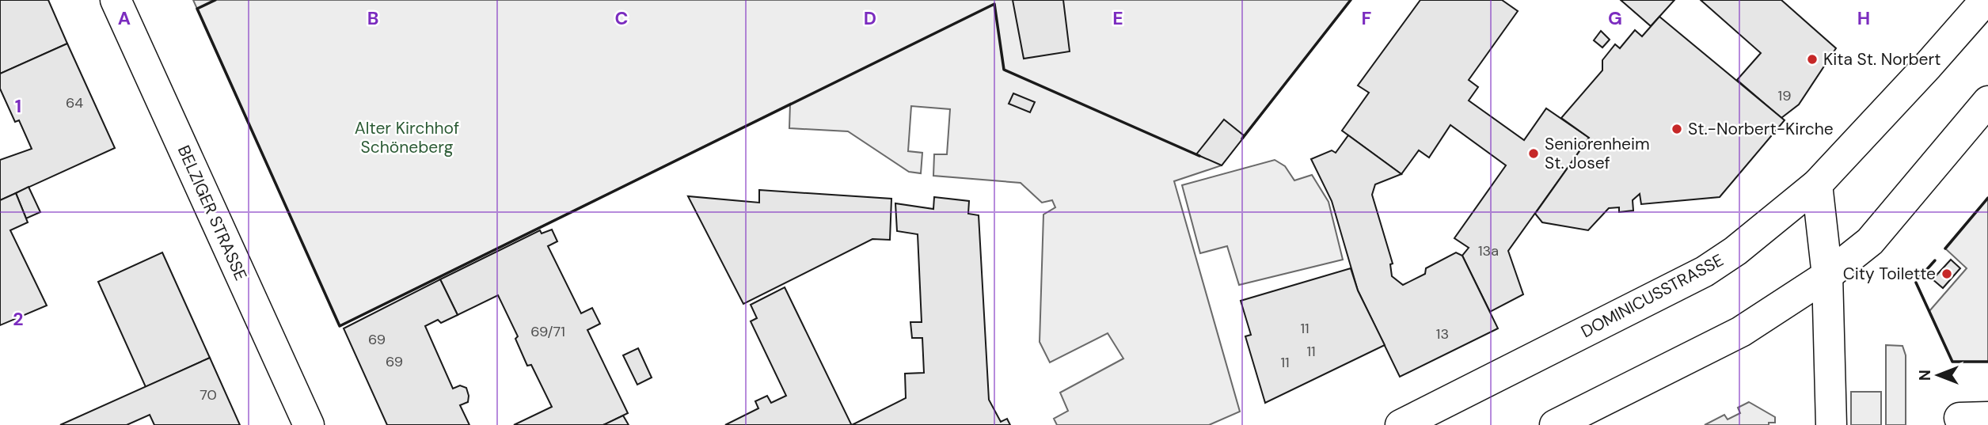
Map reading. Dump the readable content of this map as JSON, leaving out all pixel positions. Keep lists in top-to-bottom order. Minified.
{"streets":{"main road":["BELZIGER STRASSE","DOMINICUSSTRASSE"]},"parks":["Alter Kirchhof Schöneberg"],"places":["Kita St. Norbert","St.-Norbert-Kirche","Seniorenheim St. Josef","City Toilette"],"house_numbers":["19","64","13a","11","69/71","13","69","11","69","11","70"],"north":"left","grid":{"columns":["A","B","C","D","E","F","G","H"],"rows":["1","2"]}}
